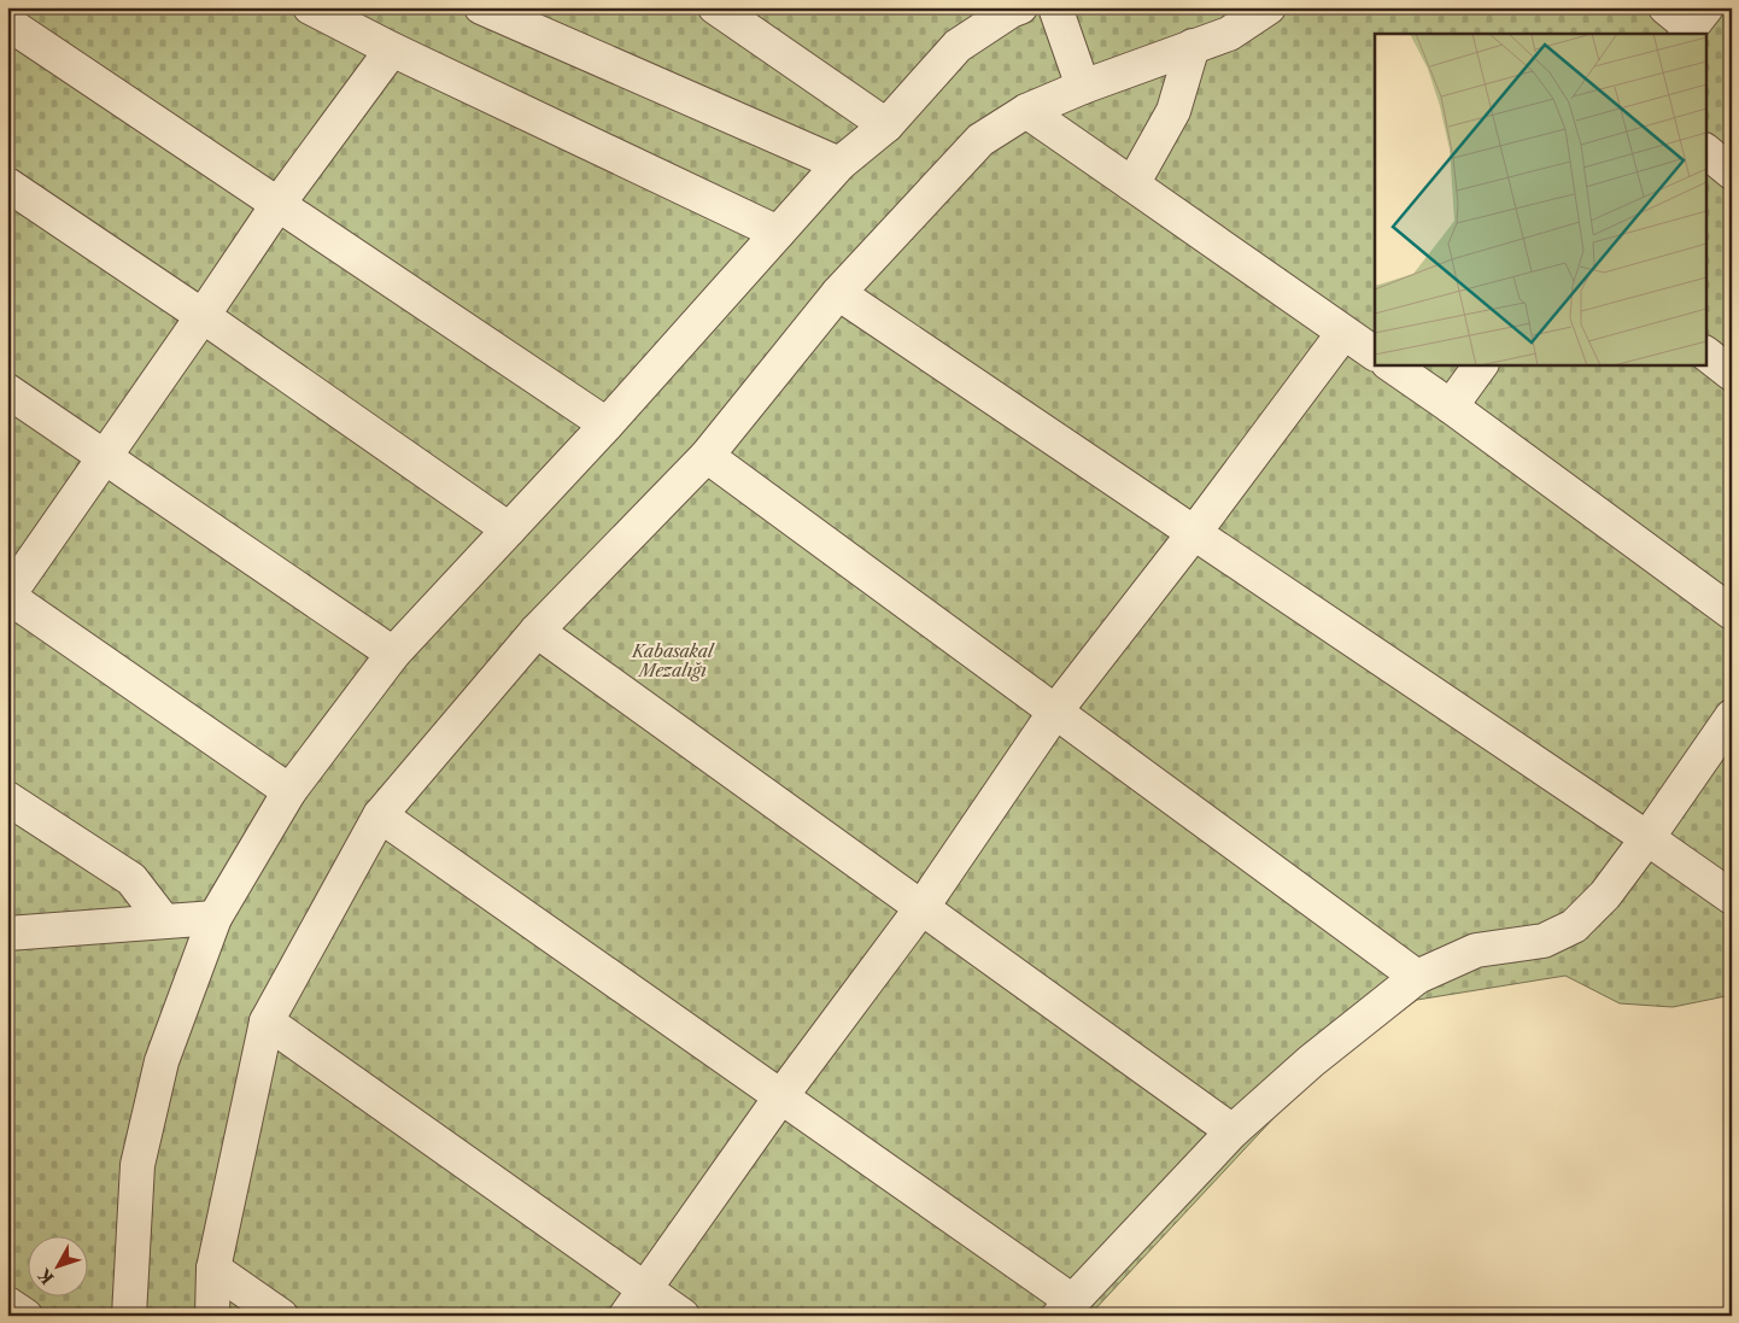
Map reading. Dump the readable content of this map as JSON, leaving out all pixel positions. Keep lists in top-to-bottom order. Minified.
{"parks":["Kabasakal Mezalığı"],"north":"bottom left"}
